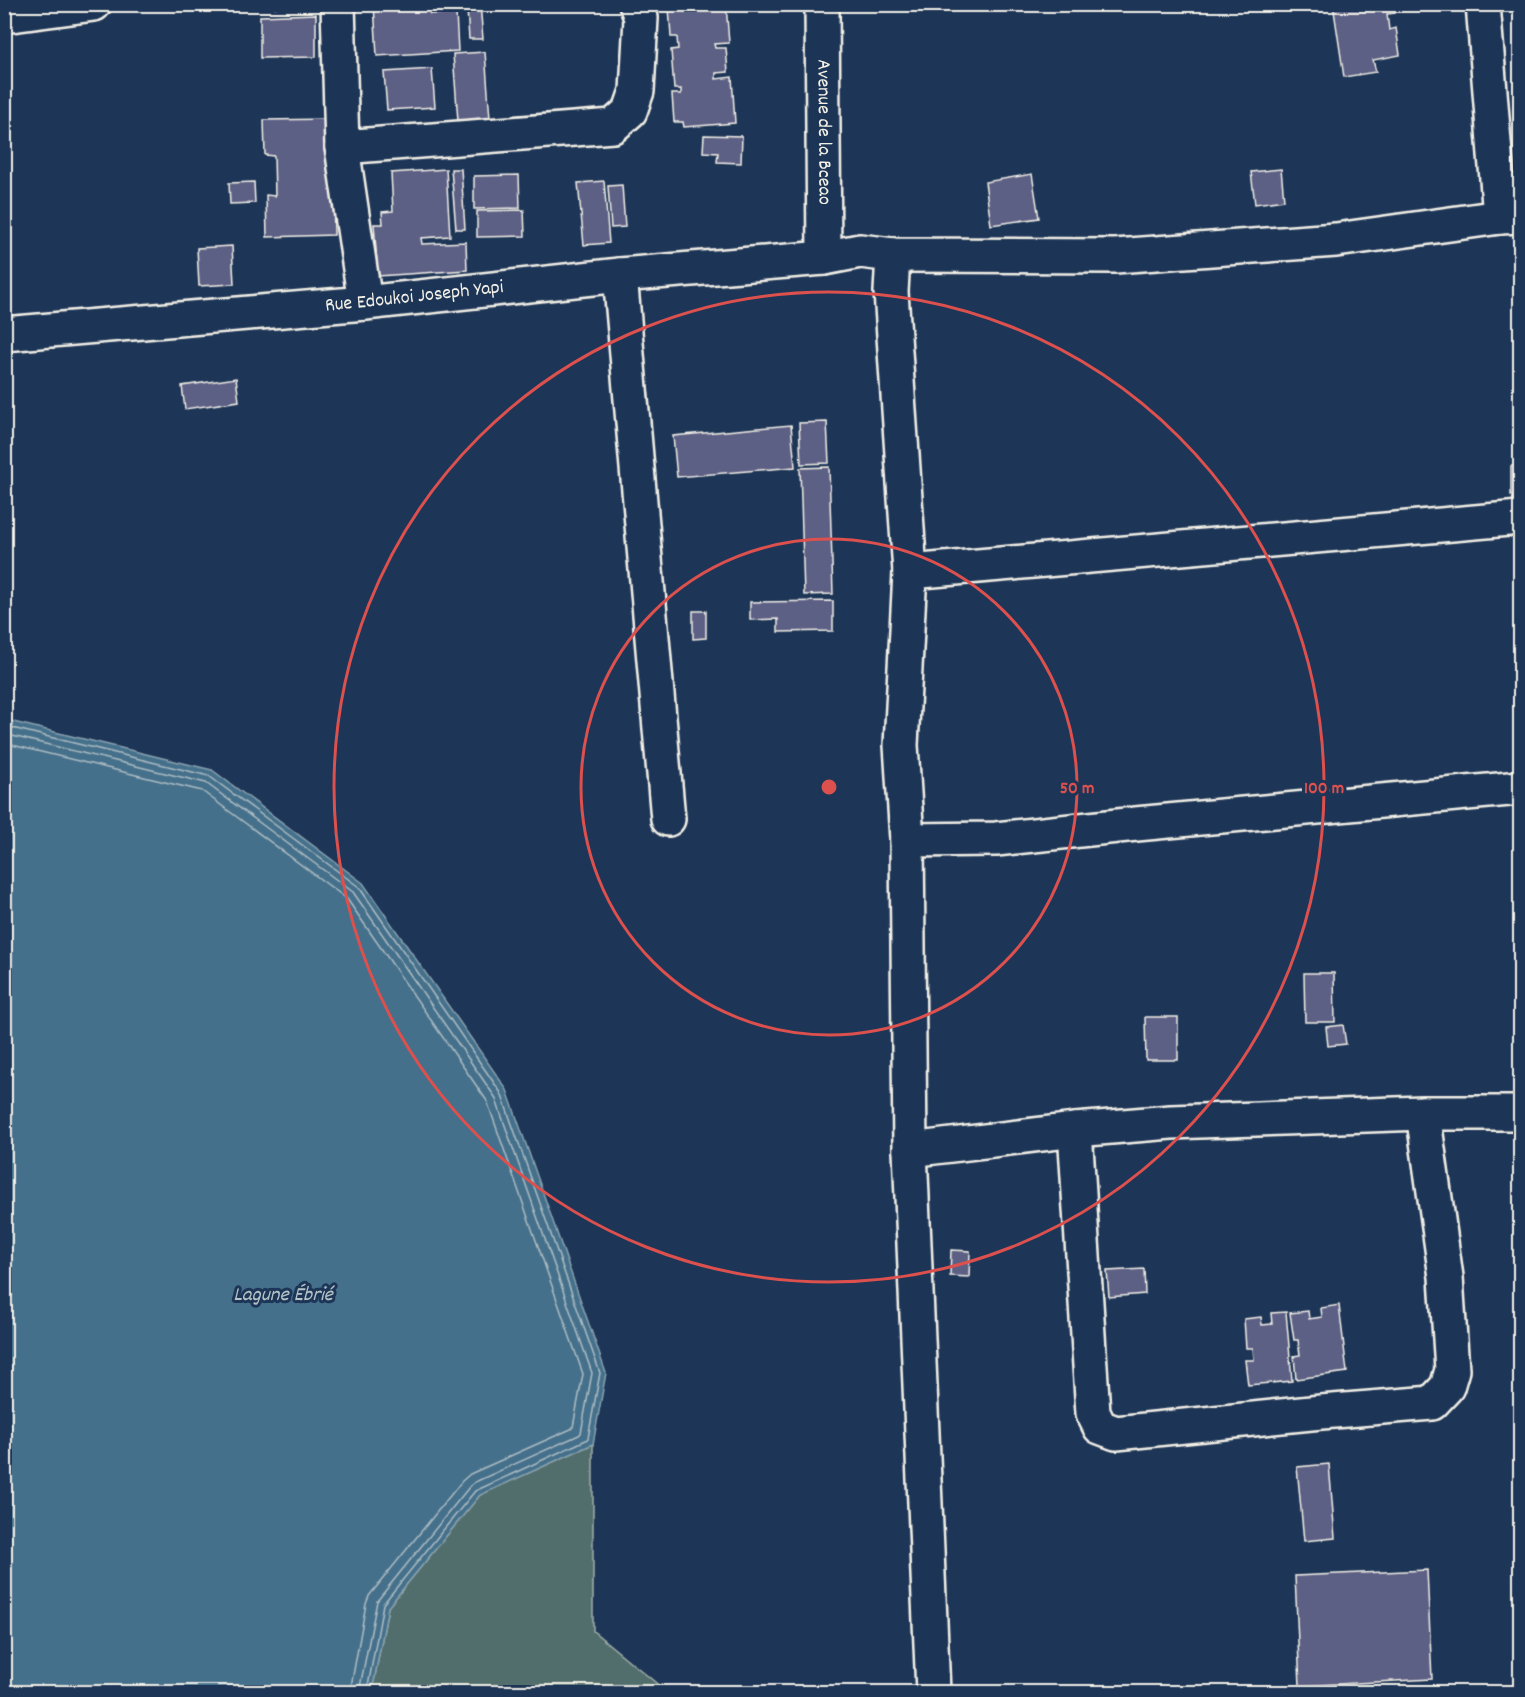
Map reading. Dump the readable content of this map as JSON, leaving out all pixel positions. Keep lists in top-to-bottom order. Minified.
{"streets":{"street":["Avenue de la Bceao","Rue Edoukoi Joseph Yapi"]},"crossings":[["Avenue de la Bceao","Rue Edoukoi Joseph Yapi"]],"water":["Lagune Ébrié"],"rings":["50 m","100 m"]}
